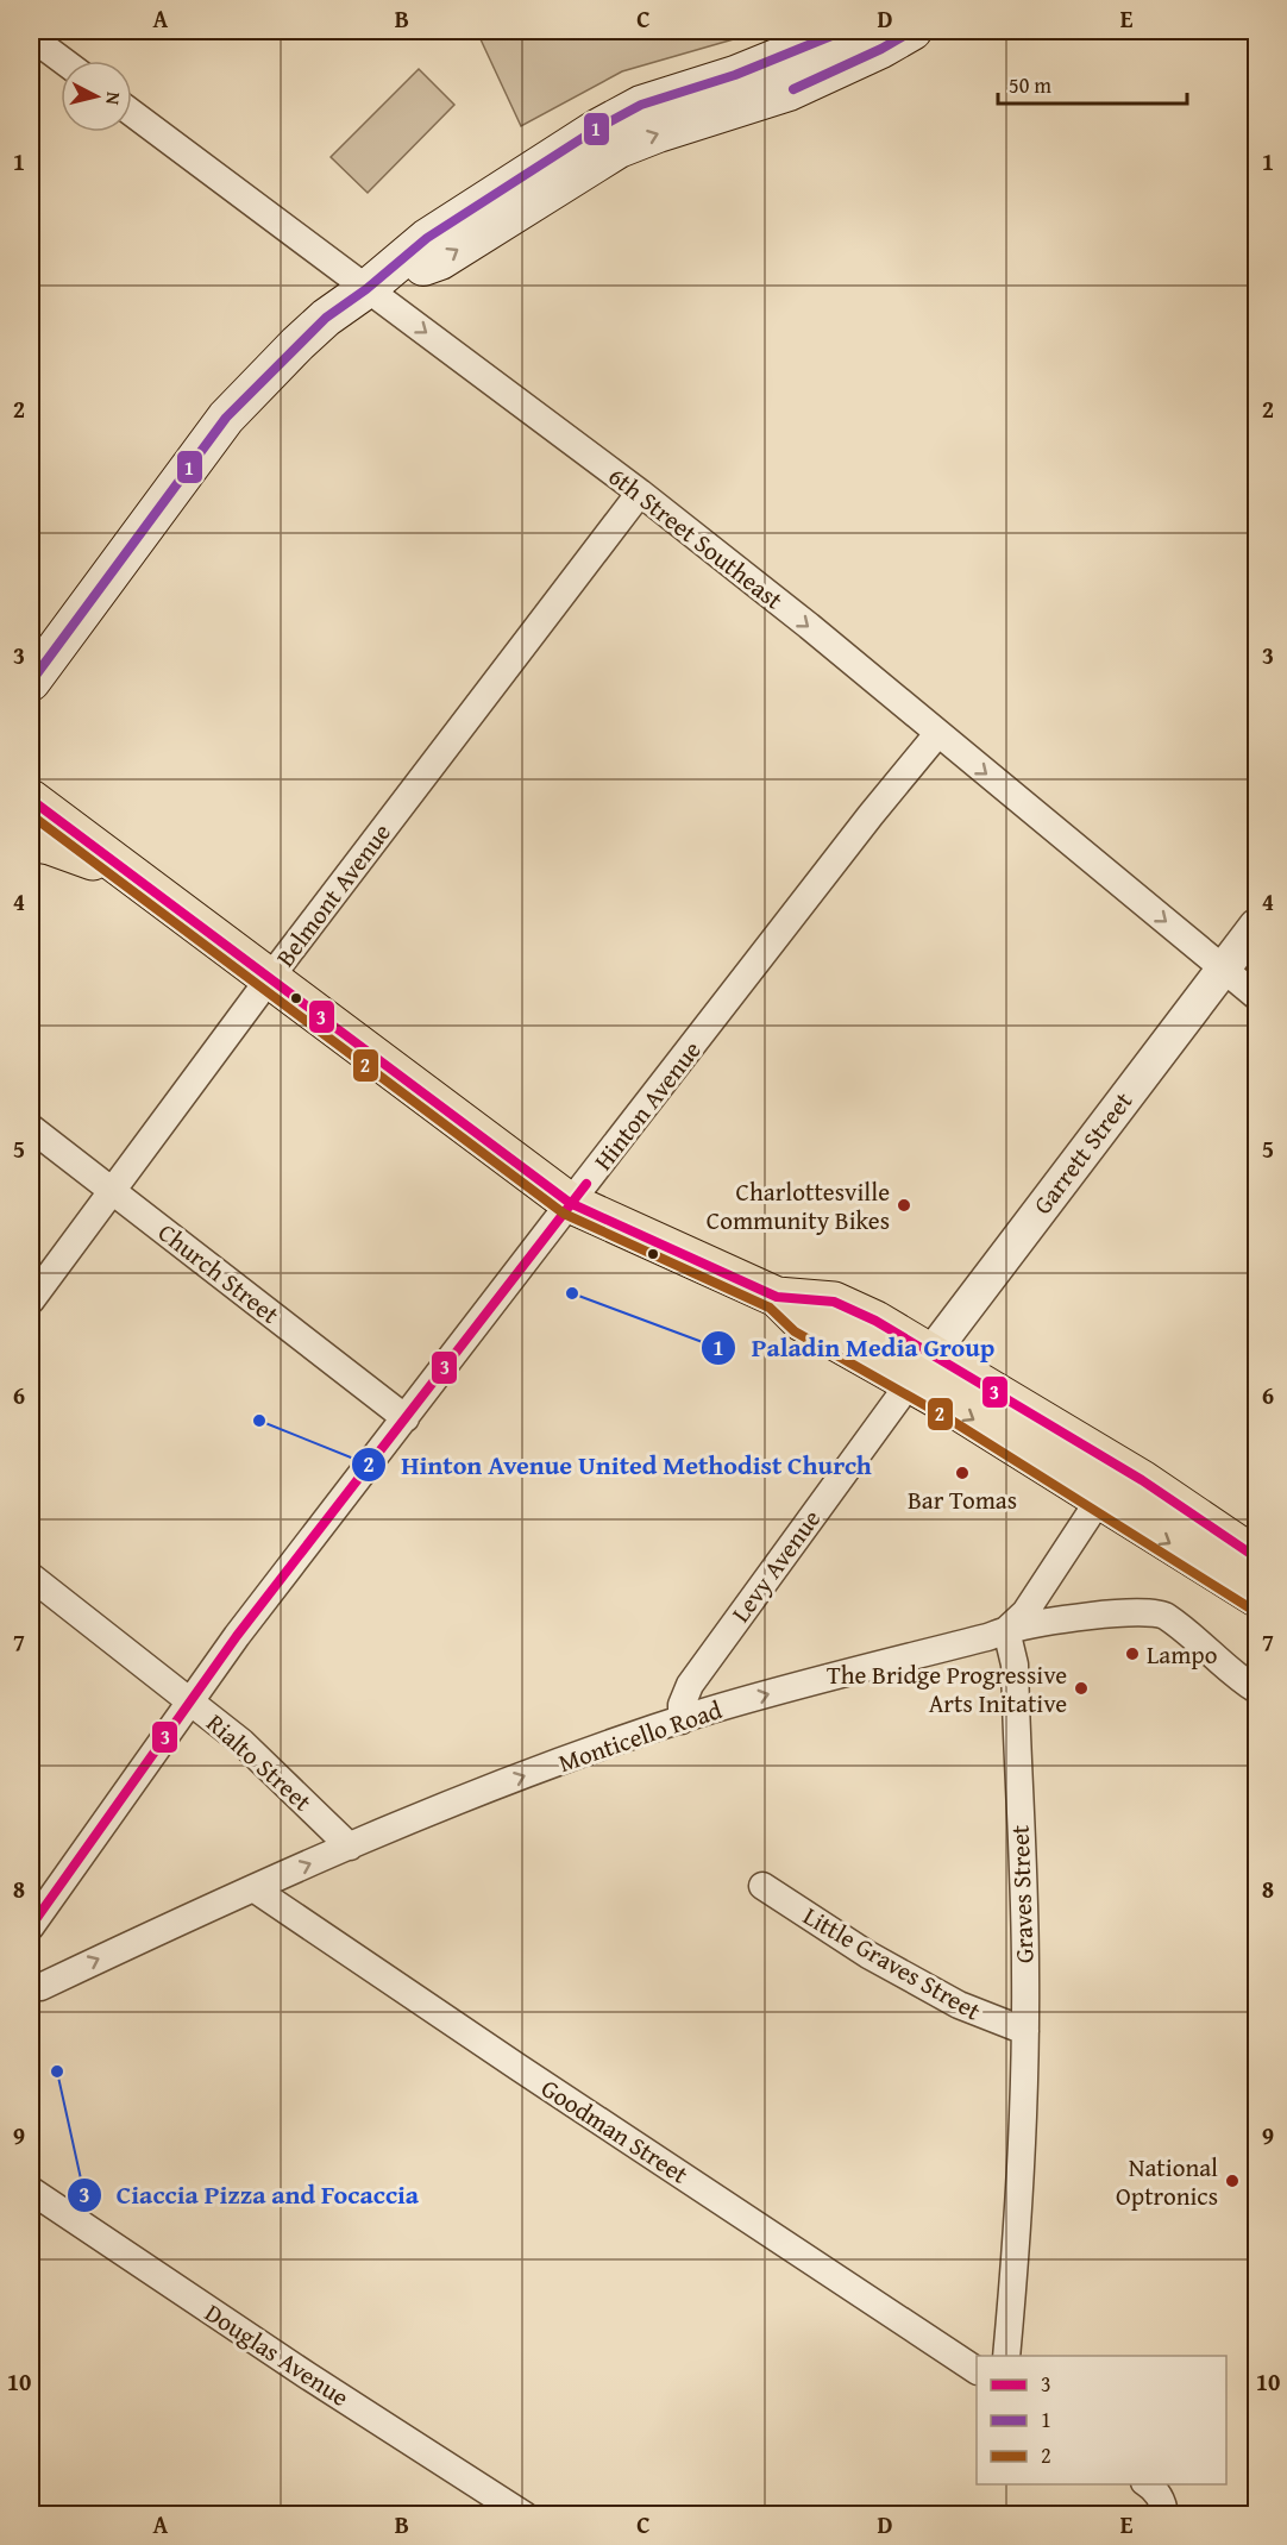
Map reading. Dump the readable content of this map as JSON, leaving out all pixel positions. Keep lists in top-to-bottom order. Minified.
{"streets":{"street":["6th Street Southeast","Belmont Avenue","Hinton Avenue","Garrett Street","Church Street","Levy Avenue","Monticello Road","Rialto Street","Graves Street","Little Graves Street","Goodman Street","Douglas Avenue"]},"crossings":[["6th Street Southeast","Belmont Avenue"],["6th Street Southeast","Hinton Avenue"],["6th Street Southeast","Garrett Street"],["Belmont Avenue","Church Street"],["Hinton Avenue","Church Street"],["Hinton Avenue","Rialto Street"],["Garrett Street","Levy Avenue"],["Levy Avenue","Monticello Road"],["Monticello Road","Rialto Street"],["Monticello Road","Graves Street"],["Monticello Road","Goodman Street"],["Graves Street","Little Graves Street"]],"one_way":["6th Street Southeast","Monticello Road"],"places":["Charlottesville Community Bikes","Paladin Media Group","Hinton Avenue United Methodist Church","Bar Tomas","Lampo","The Bridge Progressive Arts Initative","Ciaccia Pizza and Focaccia","National Optronics"],"lines":["transit line 1","transit line 3","transit line 2"],"legend":["3","1","2"],"scale_bar":"50 m","north":"right","grid":{"columns":["A","B","C","D","E"],"rows":["1","2","3","4","5","6","7","8","9","10"]}}
